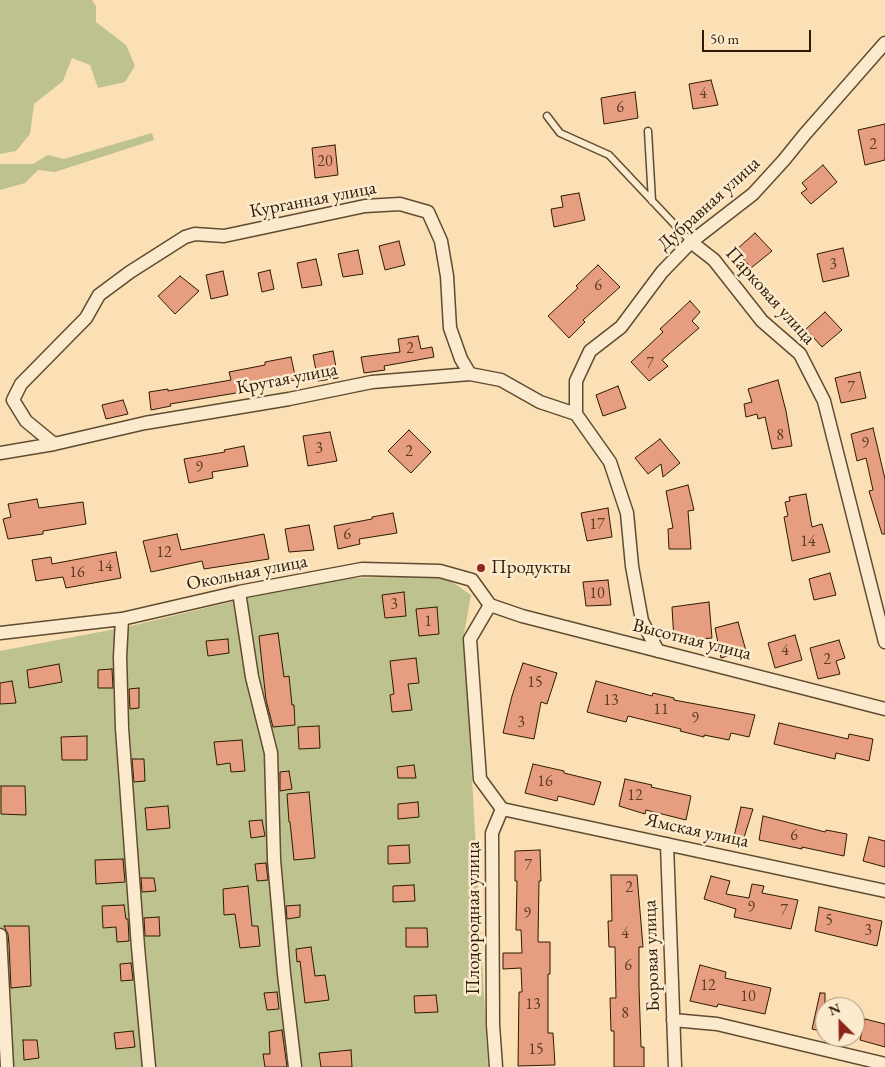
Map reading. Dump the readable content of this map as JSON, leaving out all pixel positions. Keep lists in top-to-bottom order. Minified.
{"streets":{"street":["Курганная улица","Дубравная улица","Парковая улица","Крутая улица","Окольная улица","Высотная улица","Ямская улица","Плодородная улица","Боровая улица"]},"crossings":[["Курганная улица","Крутая улица"],["Дубравная улица","Парковая улица"],["Дубравная улица","Крутая улица"],["Окольная улица","Высотная улица"],["Ямская улица","Плодородная улица"],["Ямская улица","Боровая улица"]],"places":["Продукты"],"house_numbers":["4","6","2","20","3","6","2","7","7","8","9","3","2","9","17","6","14","12","14","16","10","3","1","4","2","15","13","11","9","3","16","12","6","7","2","9","7","9","5","3","4","6","12","10","13","8","15"],"scale_bar":"50 m","north":"top left"}
